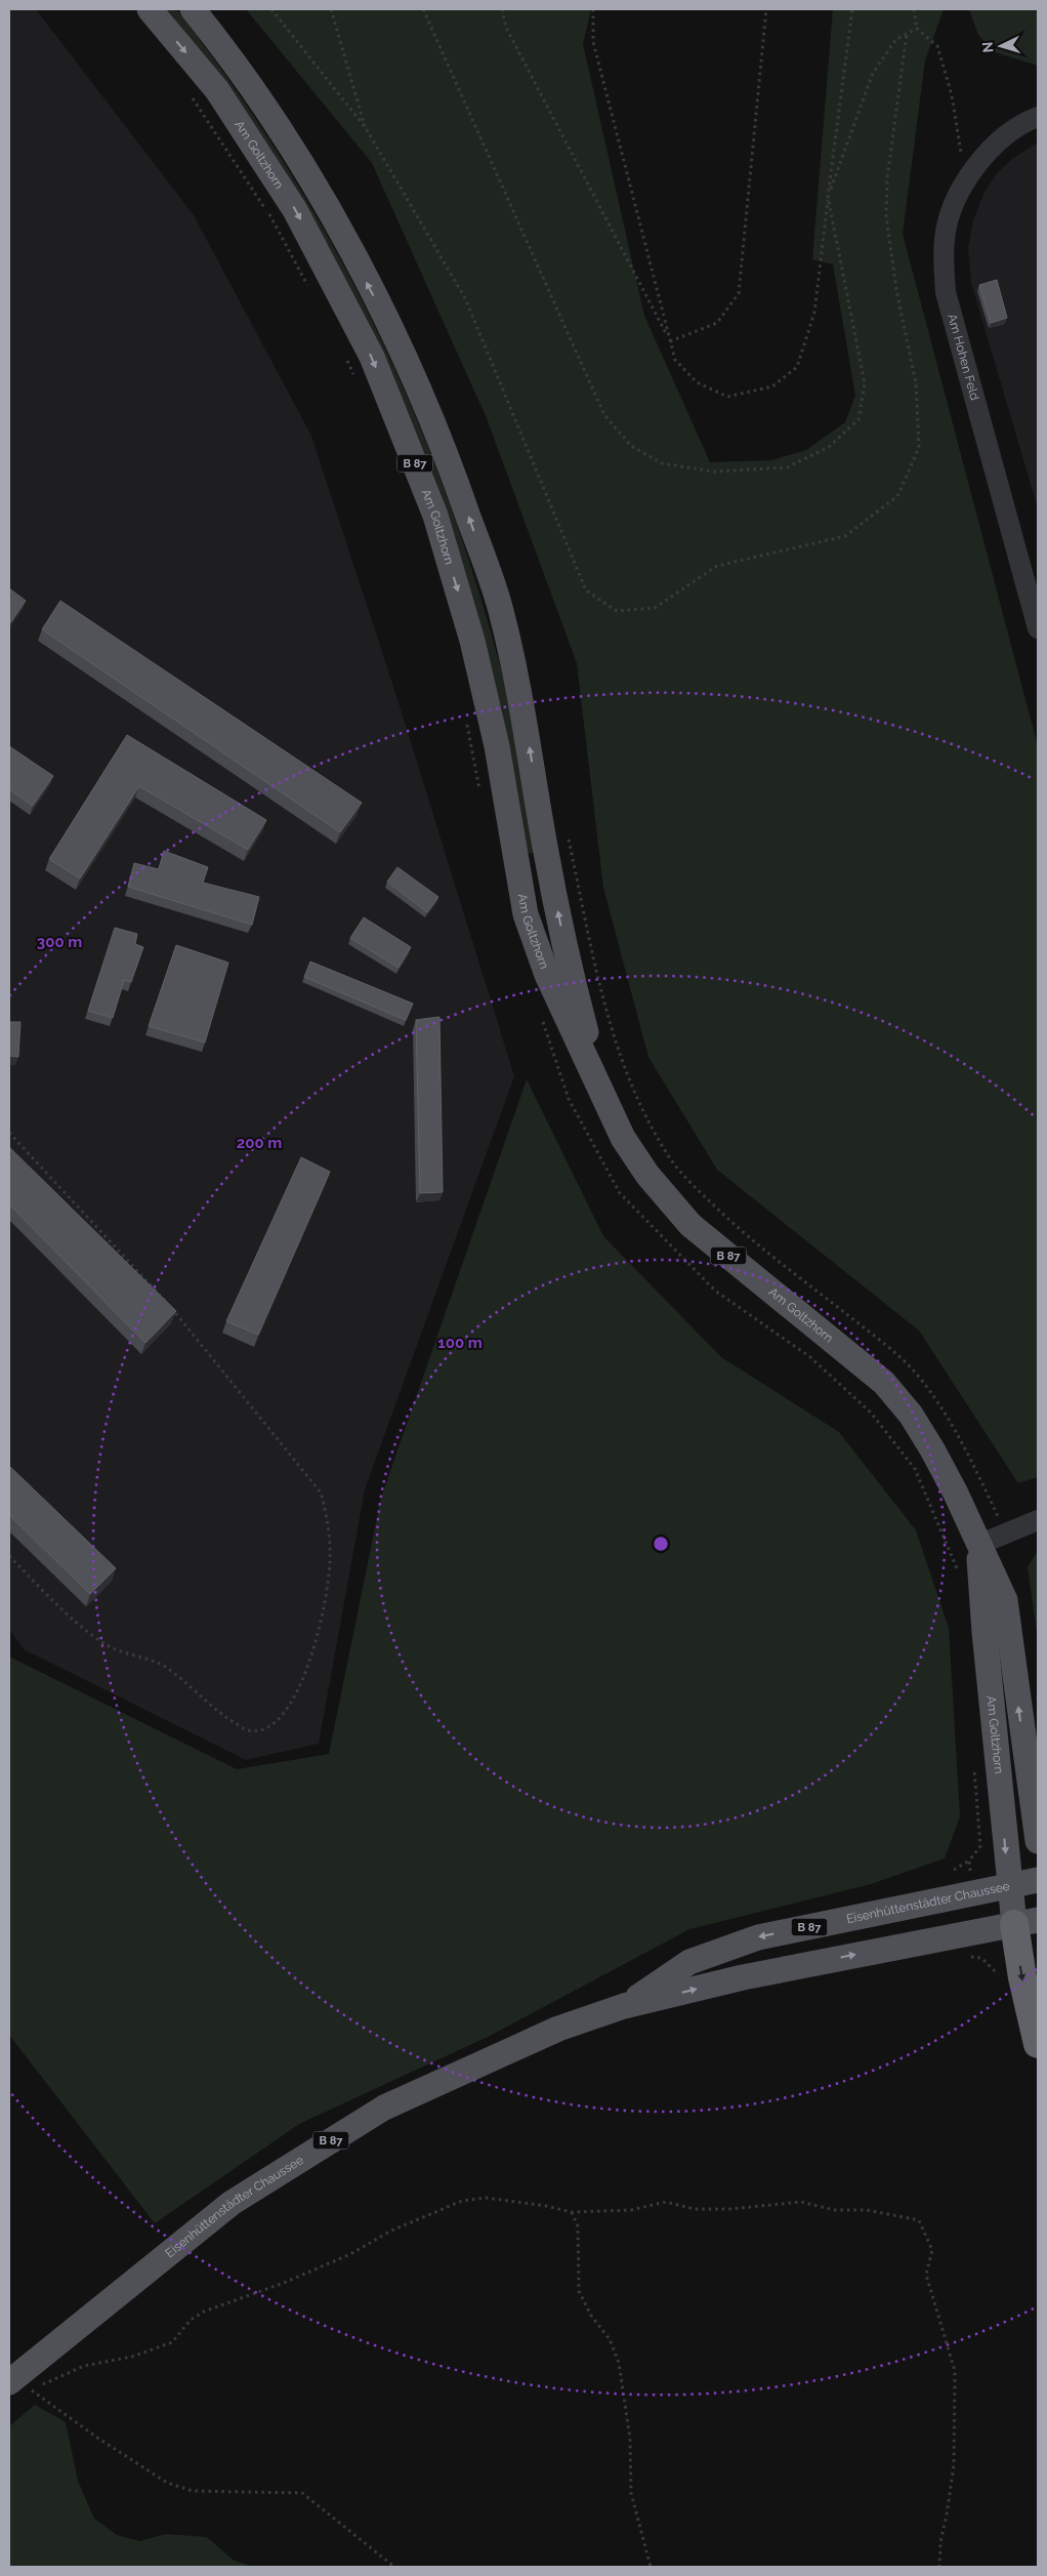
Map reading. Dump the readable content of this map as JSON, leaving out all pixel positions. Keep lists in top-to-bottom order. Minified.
{"streets":{"main road":["Am Goltzhorn","B 87","Eisenhüttenstädter Chaussee"],"street":["Am Hohen Feld"]},"crossings":[["Am Goltzhorn","Eisenhüttenstädter Chaussee"]],"north":"left","rings":["300 m","200 m","100 m"]}
